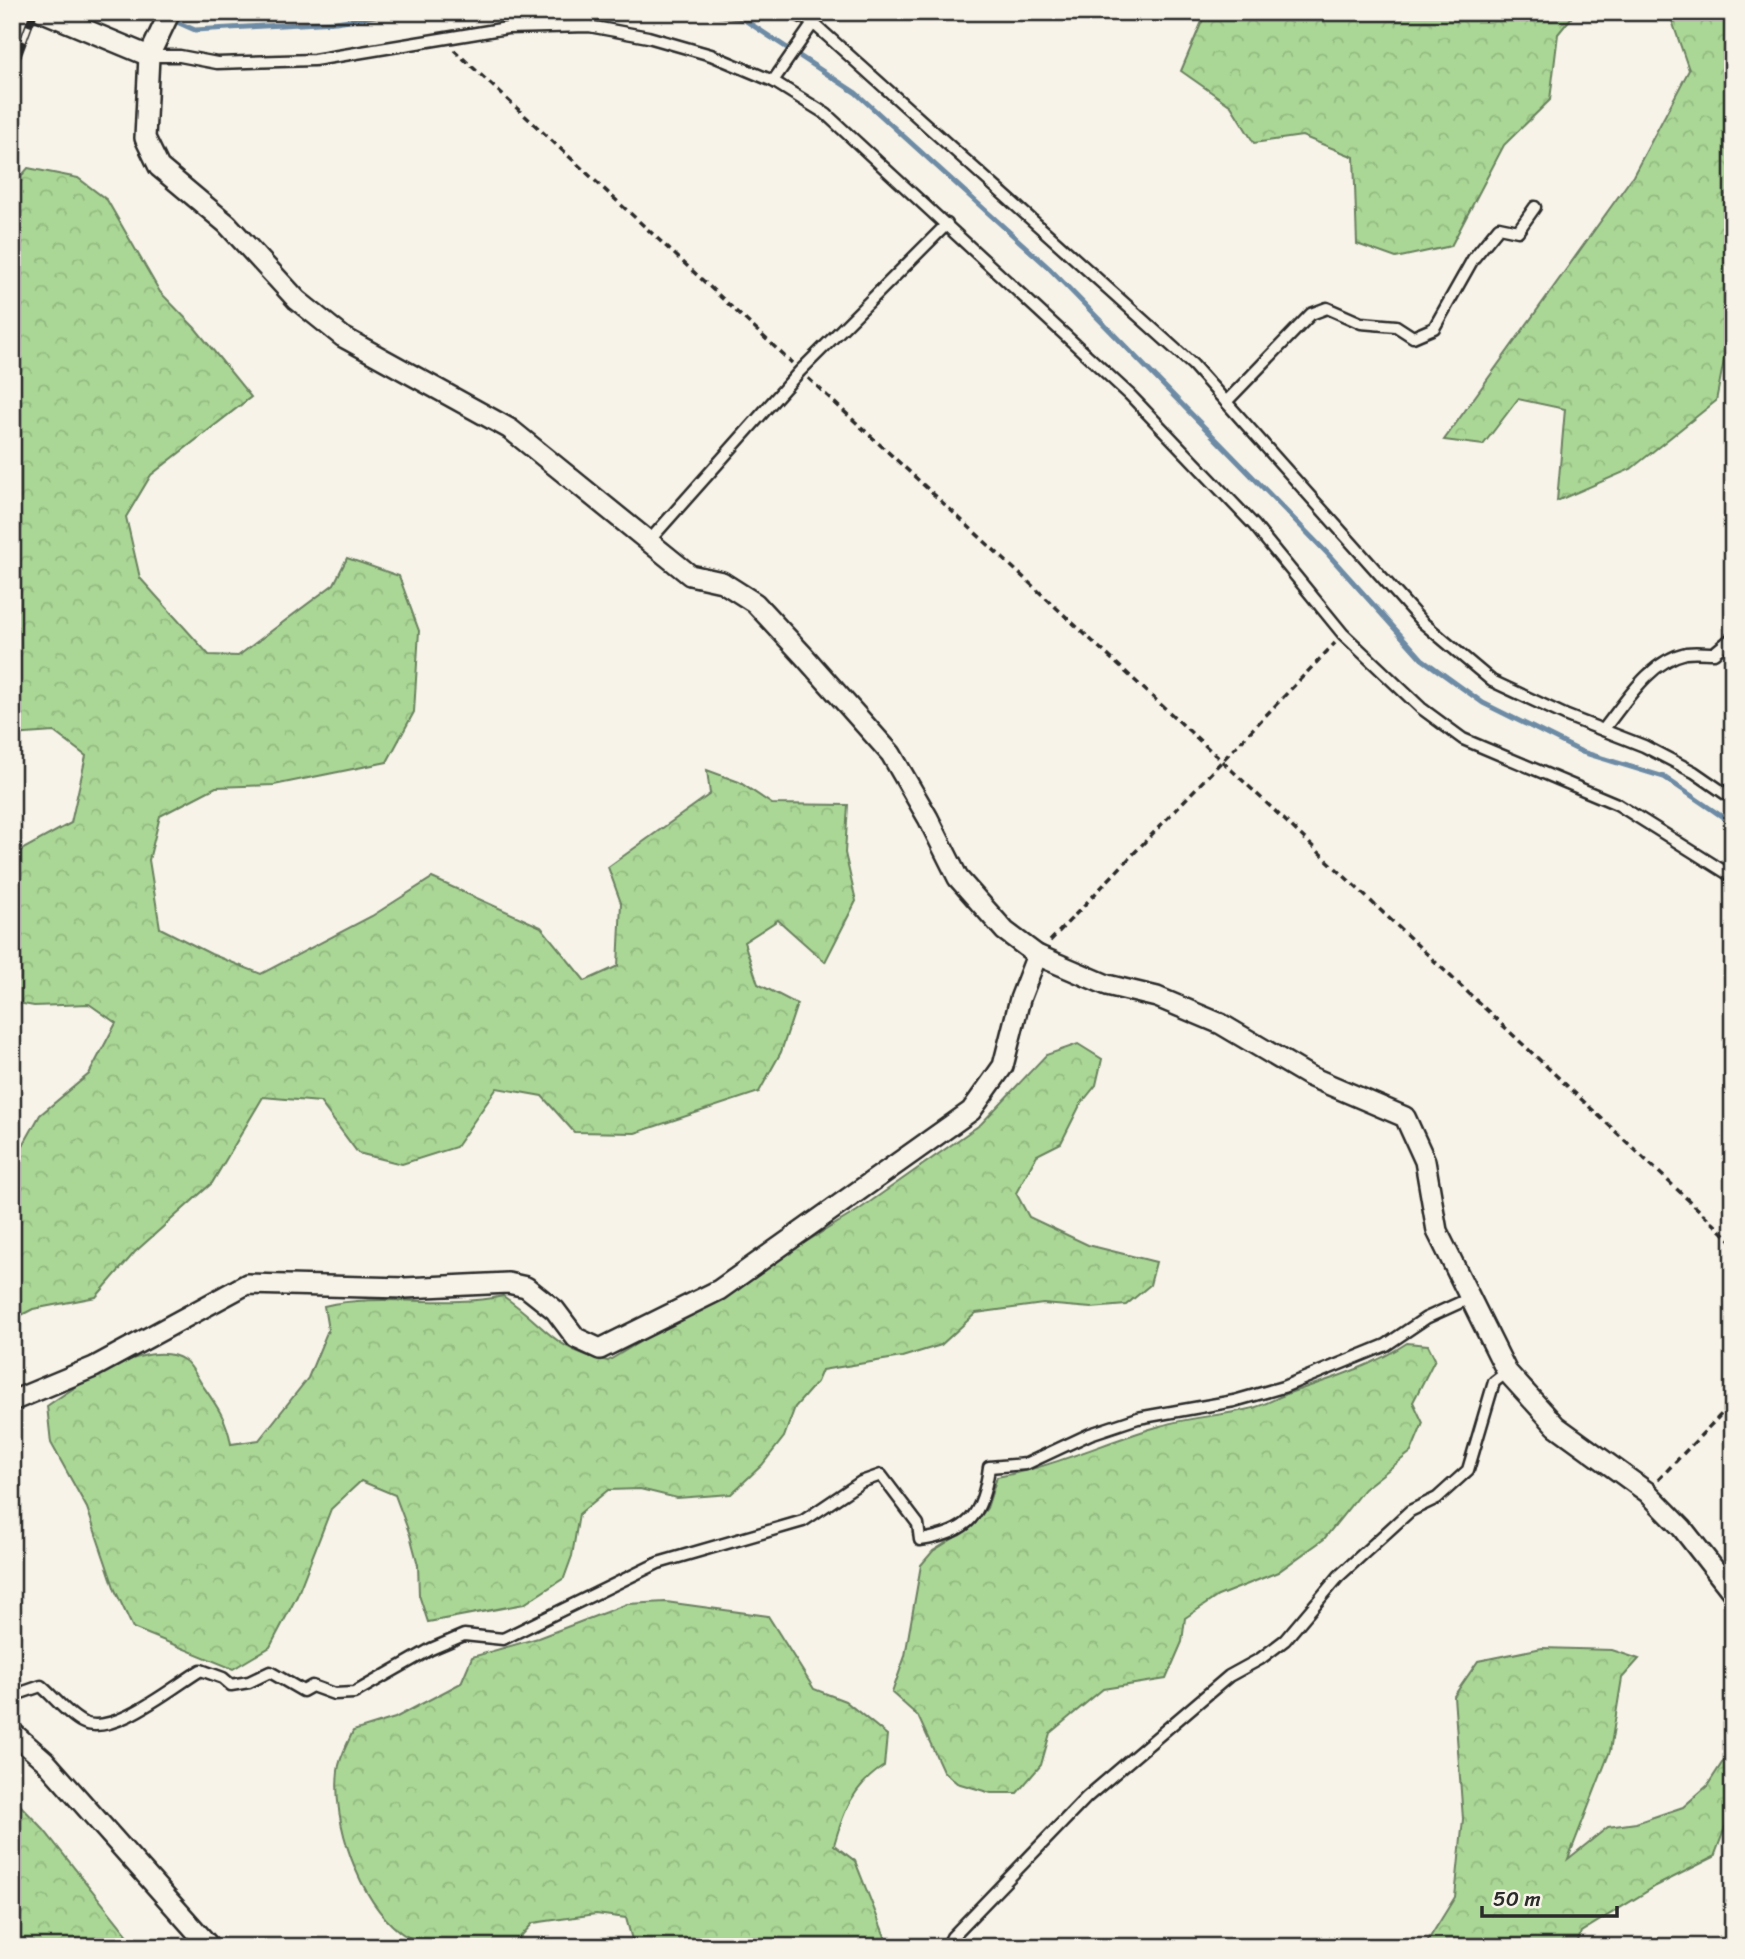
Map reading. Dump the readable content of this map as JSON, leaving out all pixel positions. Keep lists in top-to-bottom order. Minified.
{"scale_bar":"50 m"}
